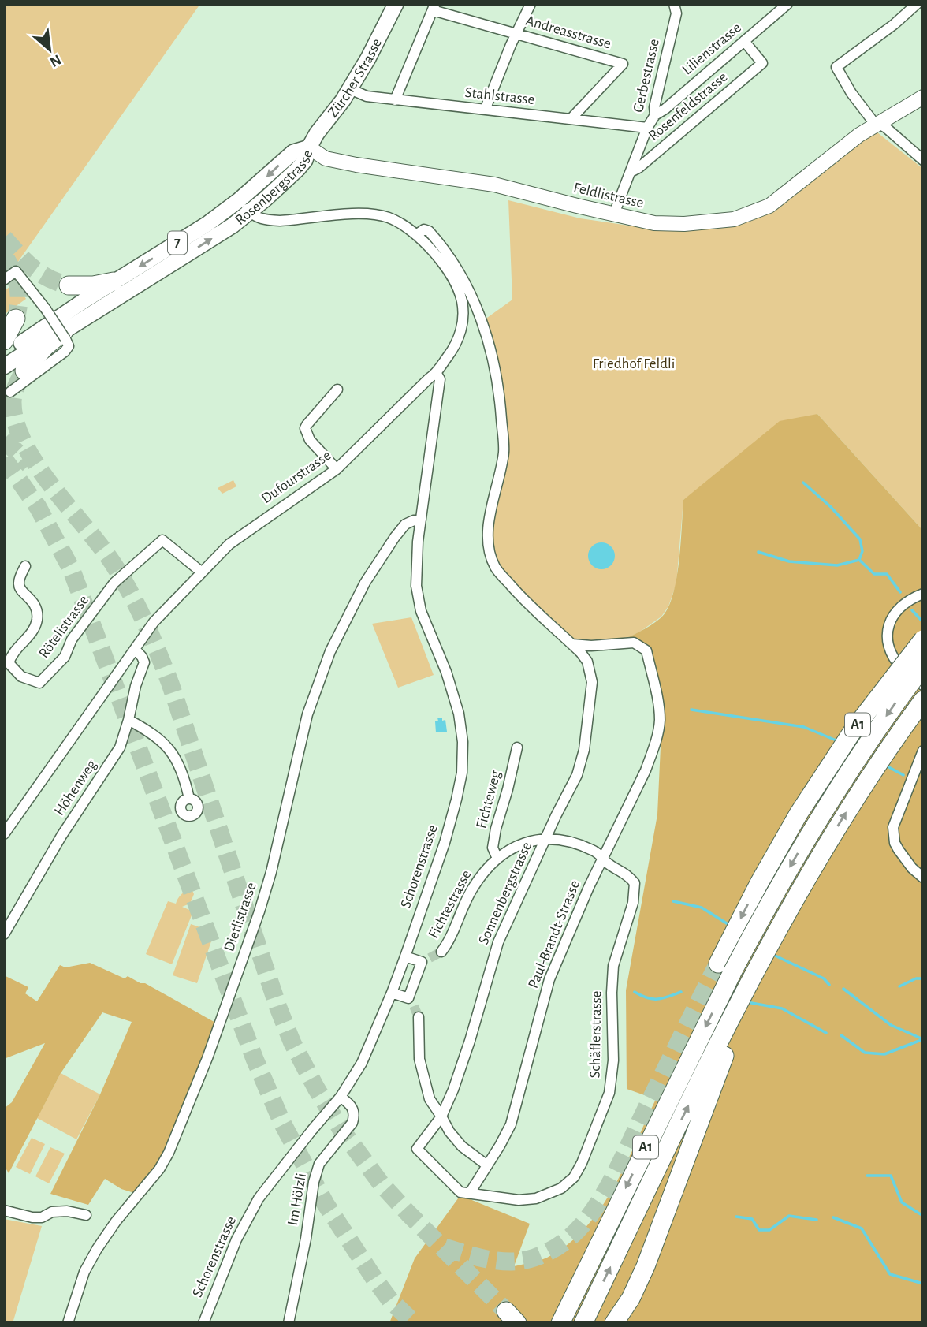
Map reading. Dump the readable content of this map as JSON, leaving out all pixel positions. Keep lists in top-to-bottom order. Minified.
{"streets":{"highway":["A1"],"main road":["Zürcher Strasse","Rosenbergstrasse","7"],"street":["Andreasstrasse","Lilienstrasse","Gerbestrasse","Stahlstrasse","Rosenfeldstrasse","Feldlistrasse","Dufourstrasse","Rötelistrasse","Höhenweg","Fichteweg","Schorenstrasse","Sonnenbergstrasse","Fichtestrasse","Dietlistrasse","Paul-Brandt-Strasse","Schäflerstrasse","Im Hölzli"]},"crossings":[["Andreasstrasse","Stahlstrasse"],["Lilienstrasse","Gerbestrasse"],["Lilienstrasse","Rosenfeldstrasse"],["Gerbestrasse","Stahlstrasse"],["Gerbestrasse","Rosenfeldstrasse"],["Gerbestrasse","Feldlistrasse"],["Zürcher Strasse","Stahlstrasse"],["Zürcher Strasse","Rosenbergstrasse"],["Zürcher Strasse","Feldlistrasse"],["Rosenbergstrasse","Feldlistrasse"],["Rosenbergstrasse","Dufourstrasse"],["Dufourstrasse","Rötelistrasse"],["Dufourstrasse","Höhenweg"],["Dufourstrasse","Schorenstrasse"],["Dufourstrasse","Sonnenbergstrasse"],["Fichteweg","Fichtestrasse"],["Schorenstrasse","Dietlistrasse"],["Schorenstrasse","Im Hölzli"],["Sonnenbergstrasse","Fichtestrasse"],["Sonnenbergstrasse","Paul-Brandt-Strasse"],["Sonnenbergstrasse","Schäflerstrasse"],["Fichtestrasse","Paul-Brandt-Strasse"],["Fichtestrasse","Schäflerstrasse"],["Paul-Brandt-Strasse","Schäflerstrasse"]],"parks":["Friedhof Feldli"],"north":"bottom right"}
